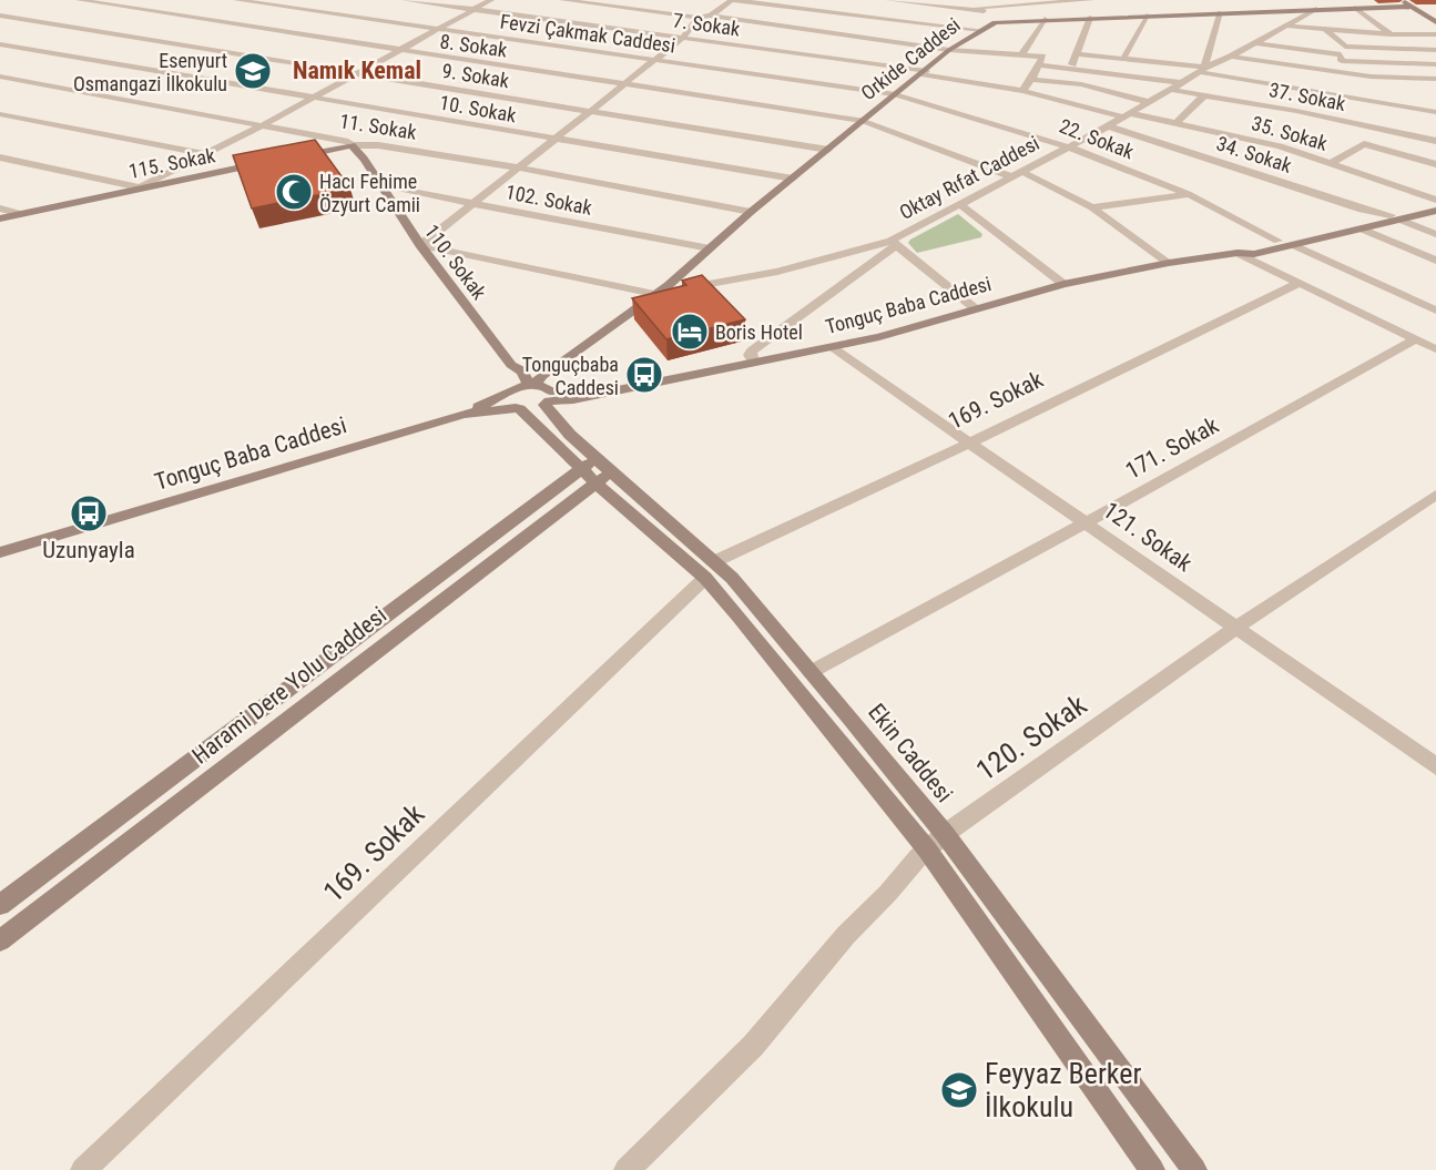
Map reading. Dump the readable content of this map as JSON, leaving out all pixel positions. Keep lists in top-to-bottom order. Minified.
{"streets":{"street":["7. Sokak","Fevzi Çakmak Caddesi","8. Sokak","Orkide Caddesi","9. Sokak","37. Sokak","10. Sokak","11. Sokak","35. Sokak","22. Sokak","34. Sokak","115. Sokak","Oktay Rıfat Caddesi","102. Sokak","110. Sokak","Tonguç Baba Caddesi","169. Sokak","171. Sokak","121. Sokak","Harami Dere Yolu Caddesi","120. Sokak","Ekin Caddesi"]},"crossings":[["7. Sokak","Orkide Caddesi"],["7. Sokak","35. Sokak"],["Fevzi Çakmak Caddesi","Orkide Caddesi"],["Fevzi Çakmak Caddesi","22. Sokak"],["8. Sokak","Orkide Caddesi"],["8. Sokak","Oktay Rıfat Caddesi"],["8. Sokak","Tonguç Baba Caddesi"],["Orkide Caddesi","9. Sokak"],["Orkide Caddesi","10. Sokak"],["Orkide Caddesi","11. Sokak"],["Orkide Caddesi","22. Sokak"],["Orkide Caddesi","Oktay Rıfat Caddesi"],["Orkide Caddesi","102. Sokak"],["Orkide Caddesi","110. Sokak"],["Orkide Caddesi","Tonguç Baba Caddesi"],["Orkide Caddesi","Ekin Caddesi"],["37. Sokak","Oktay Rıfat Caddesi"],["11. Sokak","110. Sokak"],["35. Sokak","Oktay Rıfat Caddesi"],["22. Sokak","Oktay Rıfat Caddesi"],["22. Sokak","Tonguç Baba Caddesi"],["34. Sokak","Oktay Rıfat Caddesi"],["34. Sokak","Tonguç Baba Caddesi"],["102. Sokak","110. Sokak"],["110. Sokak","Tonguç Baba Caddesi"],["110. Sokak","Ekin Caddesi"],["Tonguç Baba Caddesi","121. Sokak"],["Tonguç Baba Caddesi","Ekin Caddesi"],["169. Sokak","121. Sokak"],["169. Sokak","Ekin Caddesi"],["171. Sokak","121. Sokak"],["171. Sokak","Ekin Caddesi"],["121. Sokak","120. Sokak"],["Harami Dere Yolu Caddesi","Ekin Caddesi"],["120. Sokak","Ekin Caddesi"]],"districts":["Namık Kemal"],"places":{"school or university":["Esenyurt Osmangazi İlkokulu","Feyyaz Berker İlkokulu"],"mosque":["Hacı Fehime Özyurt Camii"],"hotel":["Boris Hotel"],"bus stop":["Tonguçbaba Caddesi","Uzunyayla"]}}
